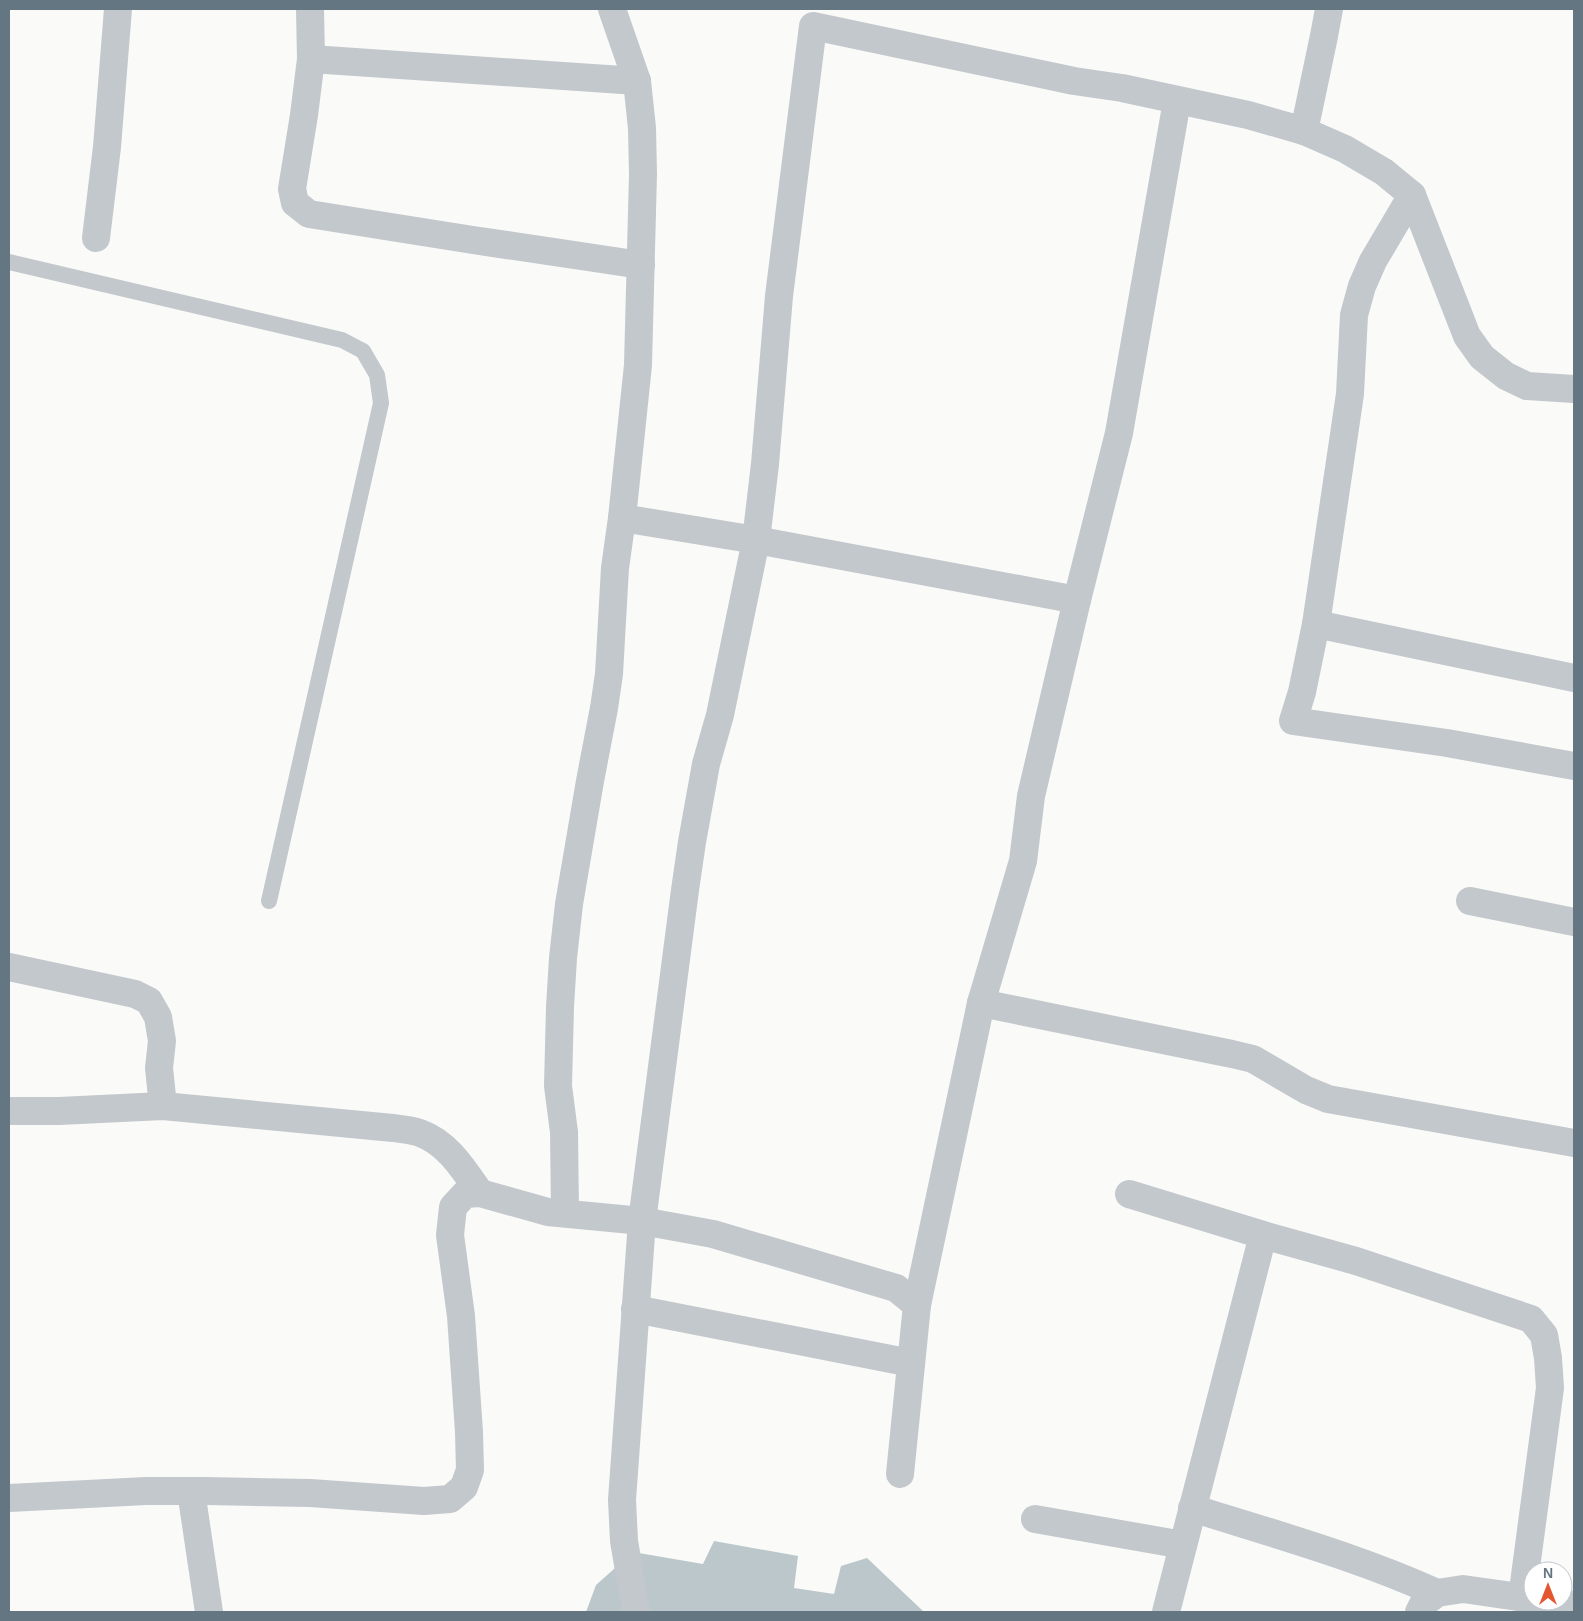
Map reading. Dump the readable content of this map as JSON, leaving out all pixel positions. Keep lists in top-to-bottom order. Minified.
{"north":"top"}
